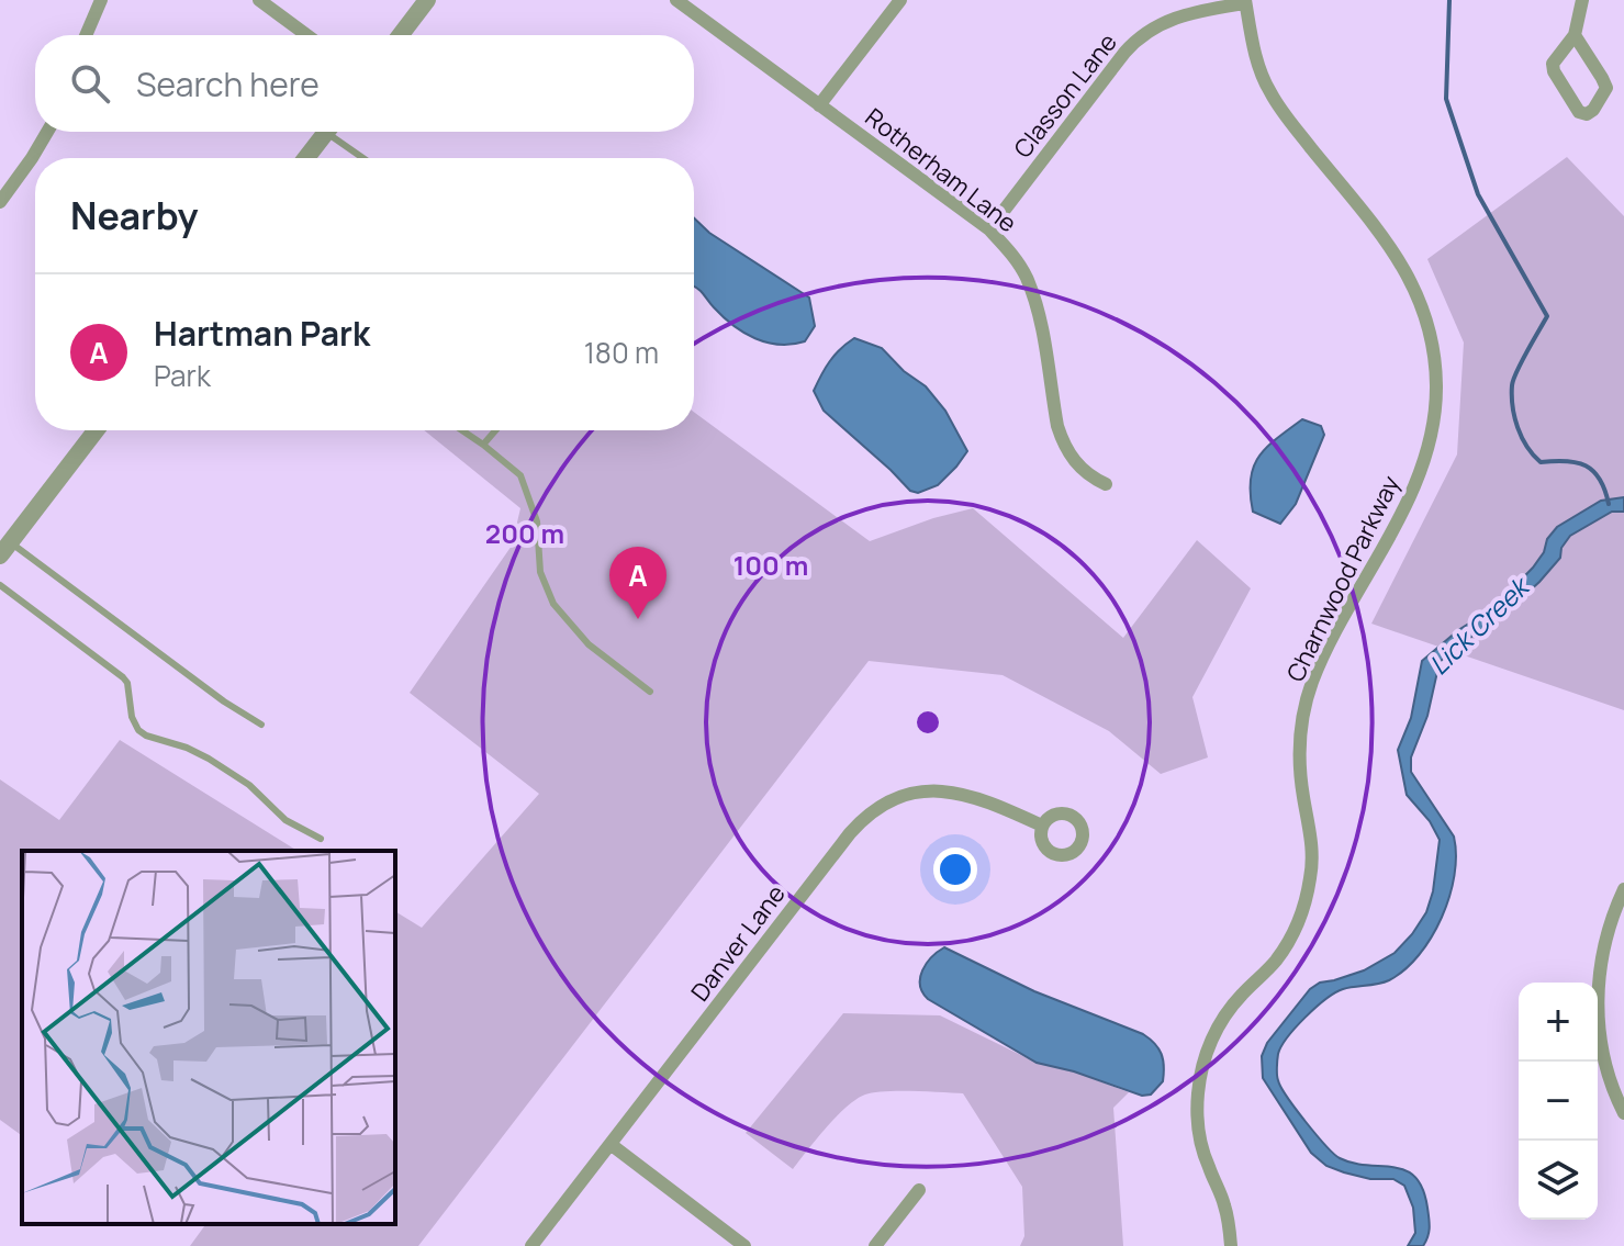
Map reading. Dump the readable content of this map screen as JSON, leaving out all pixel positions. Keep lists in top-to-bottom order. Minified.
{"streets":{"street":["Classon Lane","Rotherham Lane","Charnwood Parkway","Danver Lane"]},"crossings":[["Classon Lane","Rotherham Lane"],["Classon Lane","Charnwood Parkway"]],"water":["Lick Creek"],"page":{"search":"Search here","heading":"Nearby","list":[{"mark":"A","name":"Hartman Park","note":"Park","value":"180 m"}],"pins":"A","map_buttons":["+","−"]},"rings":["200 m","100 m"]}
